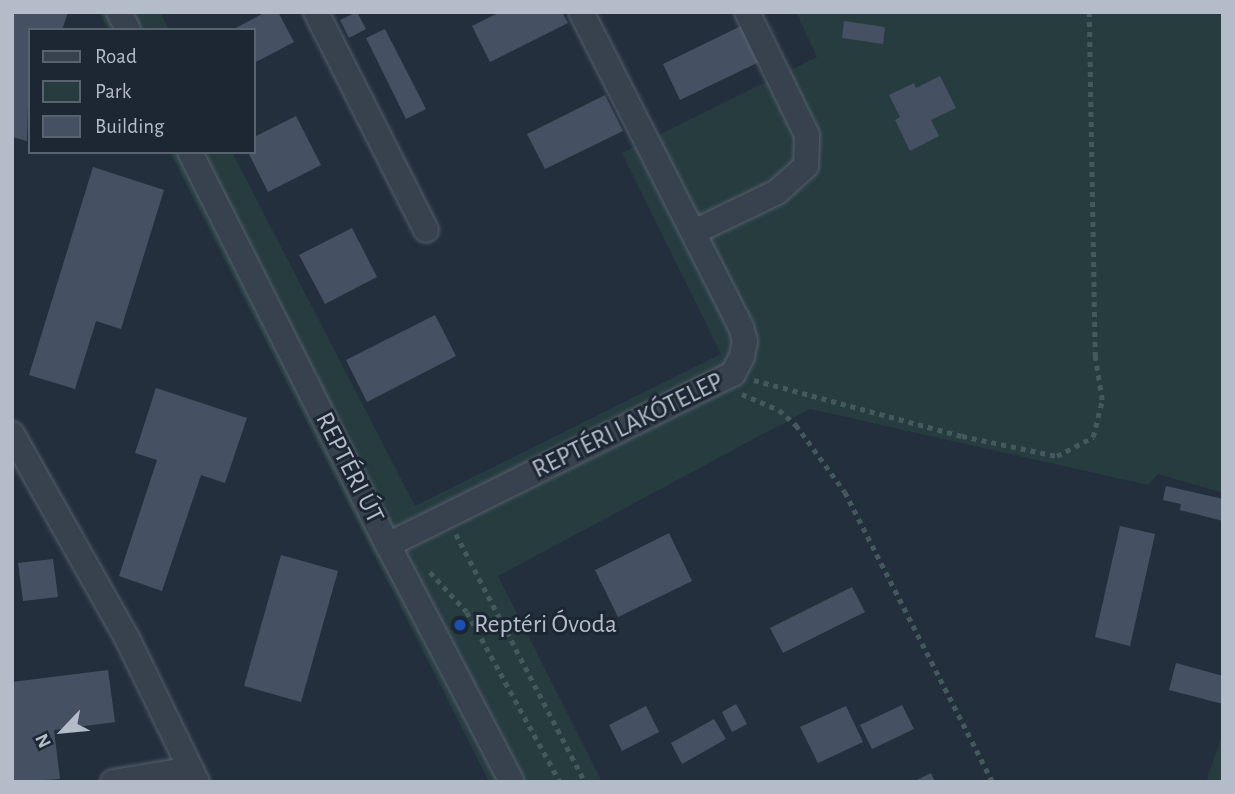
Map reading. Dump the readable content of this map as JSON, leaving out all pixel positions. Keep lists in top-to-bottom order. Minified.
{"streets":{"street":["REPTÉRI LAKÓTELEP","REPTÉRI ÚT"]},"crossings":[["REPTÉRI LAKÓTELEP","REPTÉRI ÚT"]],"places":["Reptéri Óvoda"],"legend":["Road","Park","Building"],"north":"bottom left"}
